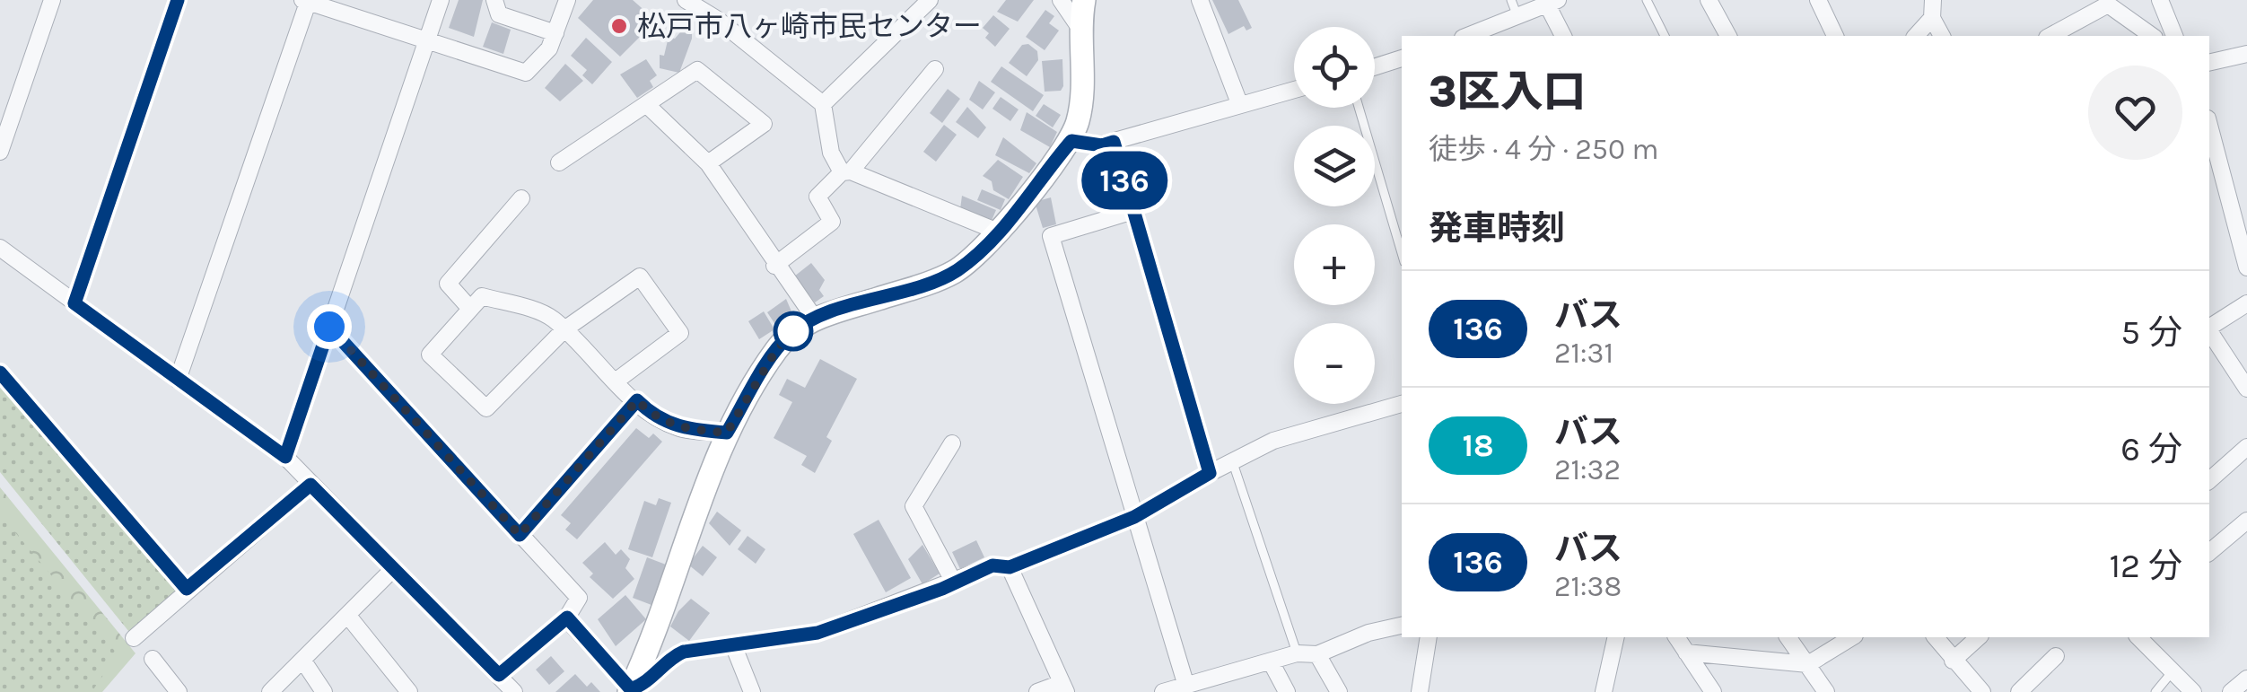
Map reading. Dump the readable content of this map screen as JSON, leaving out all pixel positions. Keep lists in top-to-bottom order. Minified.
{"places":["松戸市八ヶ崎市民センター"],"lines":["bus line 136"],"page":{"on_map":"136","map_buttons":["+","−"],"heading":[["3区入口","徒歩 · 4 分 · 250 m"],"発車時刻"],"list":[{"mark":"136","name":"バス","note":"21:31","value":"5 分"},{"mark":"18","name":"バス","note":"21:32","value":"6 分"},{"mark":"136","name":"バス","note":"21:38","value":"12 分"}]}}
